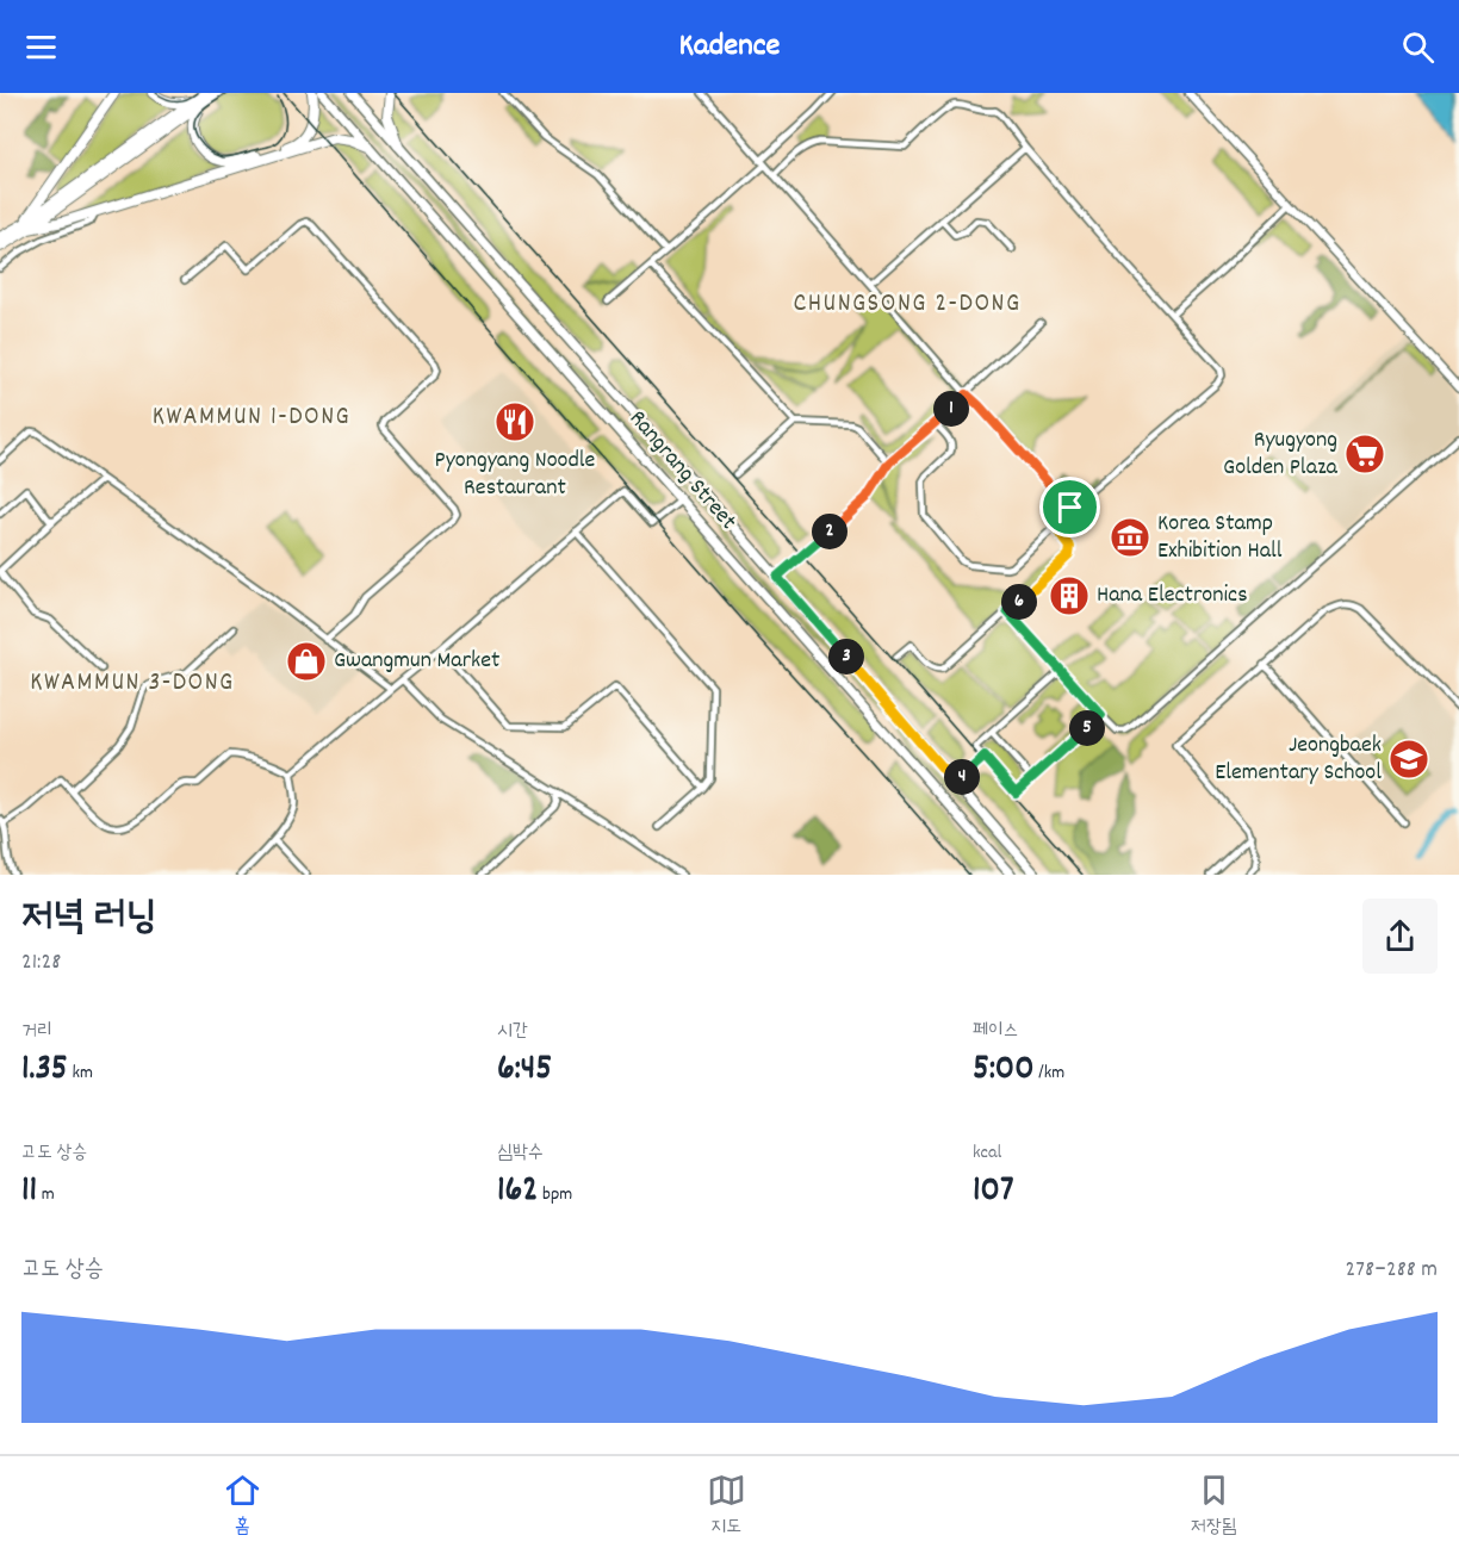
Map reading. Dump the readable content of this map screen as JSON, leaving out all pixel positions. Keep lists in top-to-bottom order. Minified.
{"streets":{"main road":["Rangrang Street"]},"districts":["CHUNGSONG 2-DONG","KWAMMUN 1-DONG","KWAMMUN 3-DONG"],"places":{"restaurant":["Pyongyang Noodle Restaurant"],"supermarket":["Ryugyong Golden Plaza"],"museum":["Korea Stamp Exhibition Hall"],"building":["Hana Electronics"],"shop":["Gwangmun Market"],"school or university":["Jeongbaek Elementary School"]},"page":{"header":"Kadence","pins":["1","2","6","3","5","4"],"heading":["저녁 러닝","21:28"],"stats":[["거리","1.35 km"],["시간","6:45"],["페이스","5:00 /km"],["고도 상승","11 m"],["심박수","162 bpm"],["kcal","107"]],"chart":["고도 상승","278–288 m"],"tabs":["홈","지도","저장됨"]}}
